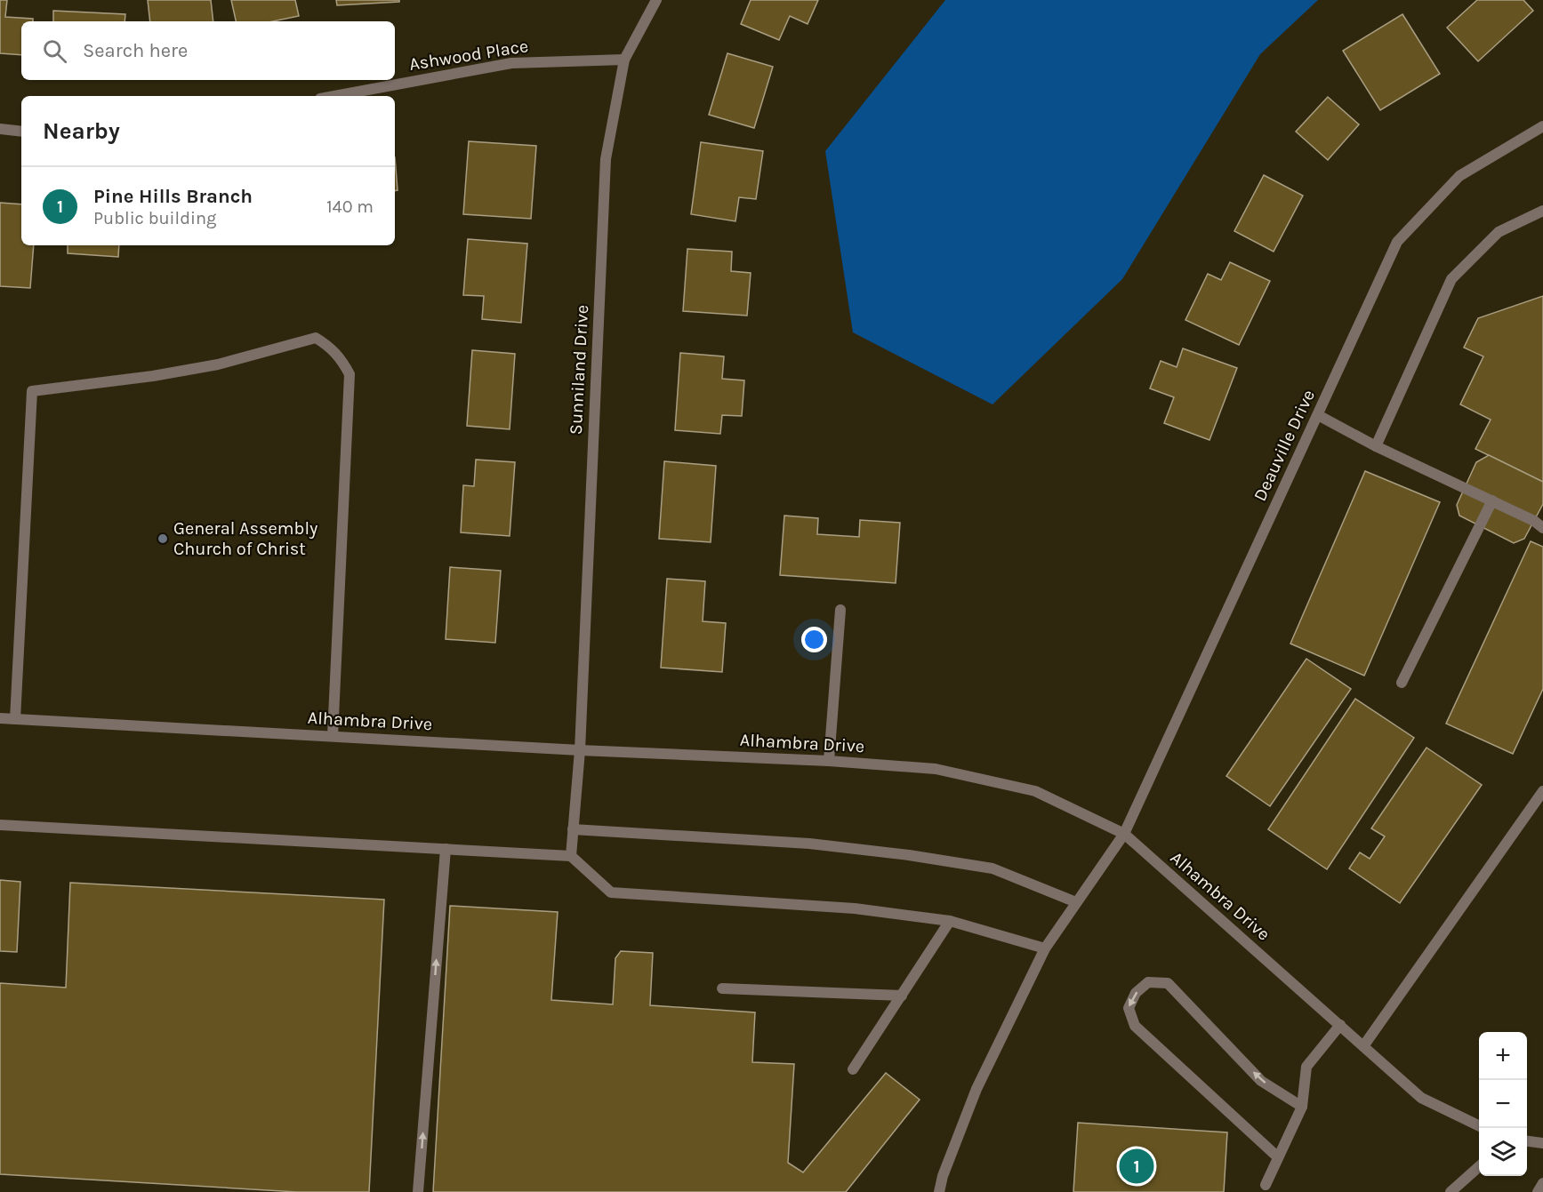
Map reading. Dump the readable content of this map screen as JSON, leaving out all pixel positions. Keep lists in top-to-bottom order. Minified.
{"streets":{"street":["Ashwood Place","Sunniland Drive","Deauville Drive","Alhambra Drive"]},"crossings":[["Ashwood Place","Sunniland Drive"],["Sunniland Drive","Alhambra Drive"],["Deauville Drive","Alhambra Drive"]],"places":["General Assembly Church of Christ"],"page":{"search":"Search here","heading":"Nearby","list":[{"mark":"1","name":"Pine Hills Branch","note":"Public building","value":"140 m"}],"map_buttons":["+","−"],"pins":"1"}}
